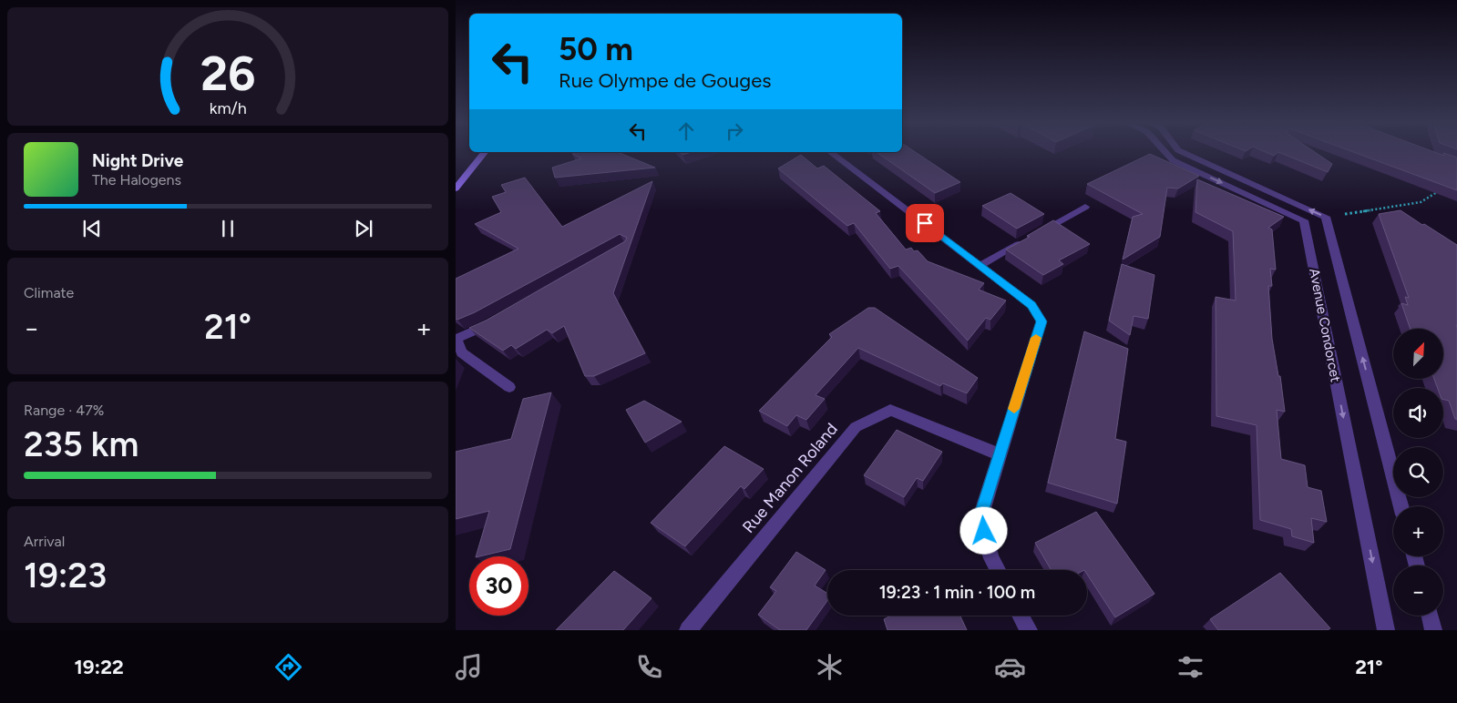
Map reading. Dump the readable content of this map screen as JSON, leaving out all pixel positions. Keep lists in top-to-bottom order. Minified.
{"streets":{"street":["Avenue Condorcet","Rue Manon Roland"]},"north":"top right","page":{"turn":["50 m","Rue Olympe de Gouges"],"song":["Night Drive","The Halogens"],"tile":["Climate",["Range · 47%","235 km"],["Arrival","19:23"]],"heat":["−","21°","+"],"map_buttons":["+","−"],"limit":"30","trip":"19:23 · 1 min · 100 m","tabs":["19:22","21°"],"gauge":["26","km/h"]}}
